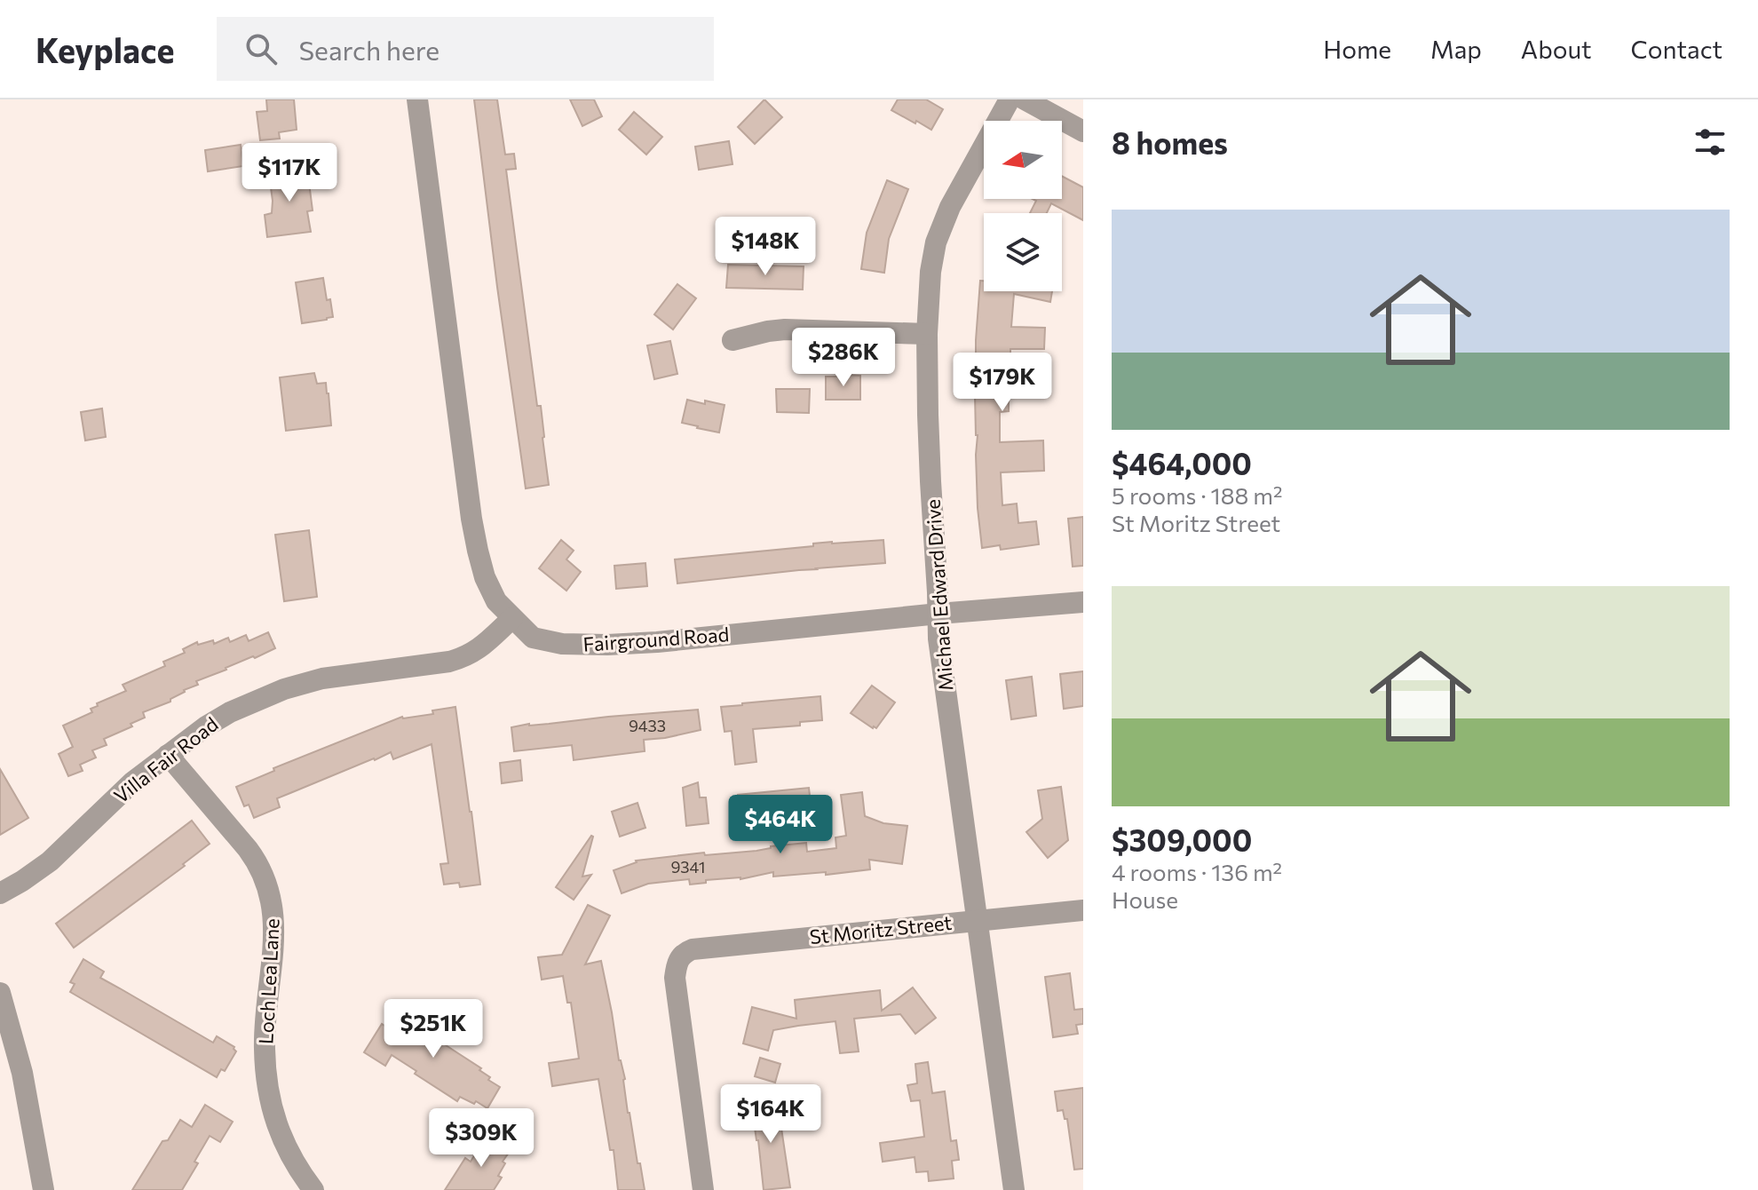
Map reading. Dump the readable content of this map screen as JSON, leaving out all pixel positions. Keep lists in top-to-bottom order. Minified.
{"streets":{"street":["Michael Edward Drive","Fairground Road","Villa Fair Road","St Moritz Street","Loch Lea Lane"]},"crossings":[["Michael Edward Drive","Fairground Road"],["Michael Edward Drive","St Moritz Street"],["Fairground Road","Villa Fair Road"],["Villa Fair Road","Loch Lea Lane"]],"house_numbers":["9433","9341"],"north":"left","page":{"header":"Keyplace","search":"Search here","nav":["Home","Map","About","Contact"],"heading":"8 homes","price":["$117K","$148K","$286K","$179K","$464K","$251K","$164K","$309K"],"list":[{"name":"$464,000","note":"5 rooms · 188 m² · St Moritz Street"},{"name":"$309,000","note":"4 rooms · 136 m² · House"}]}}
